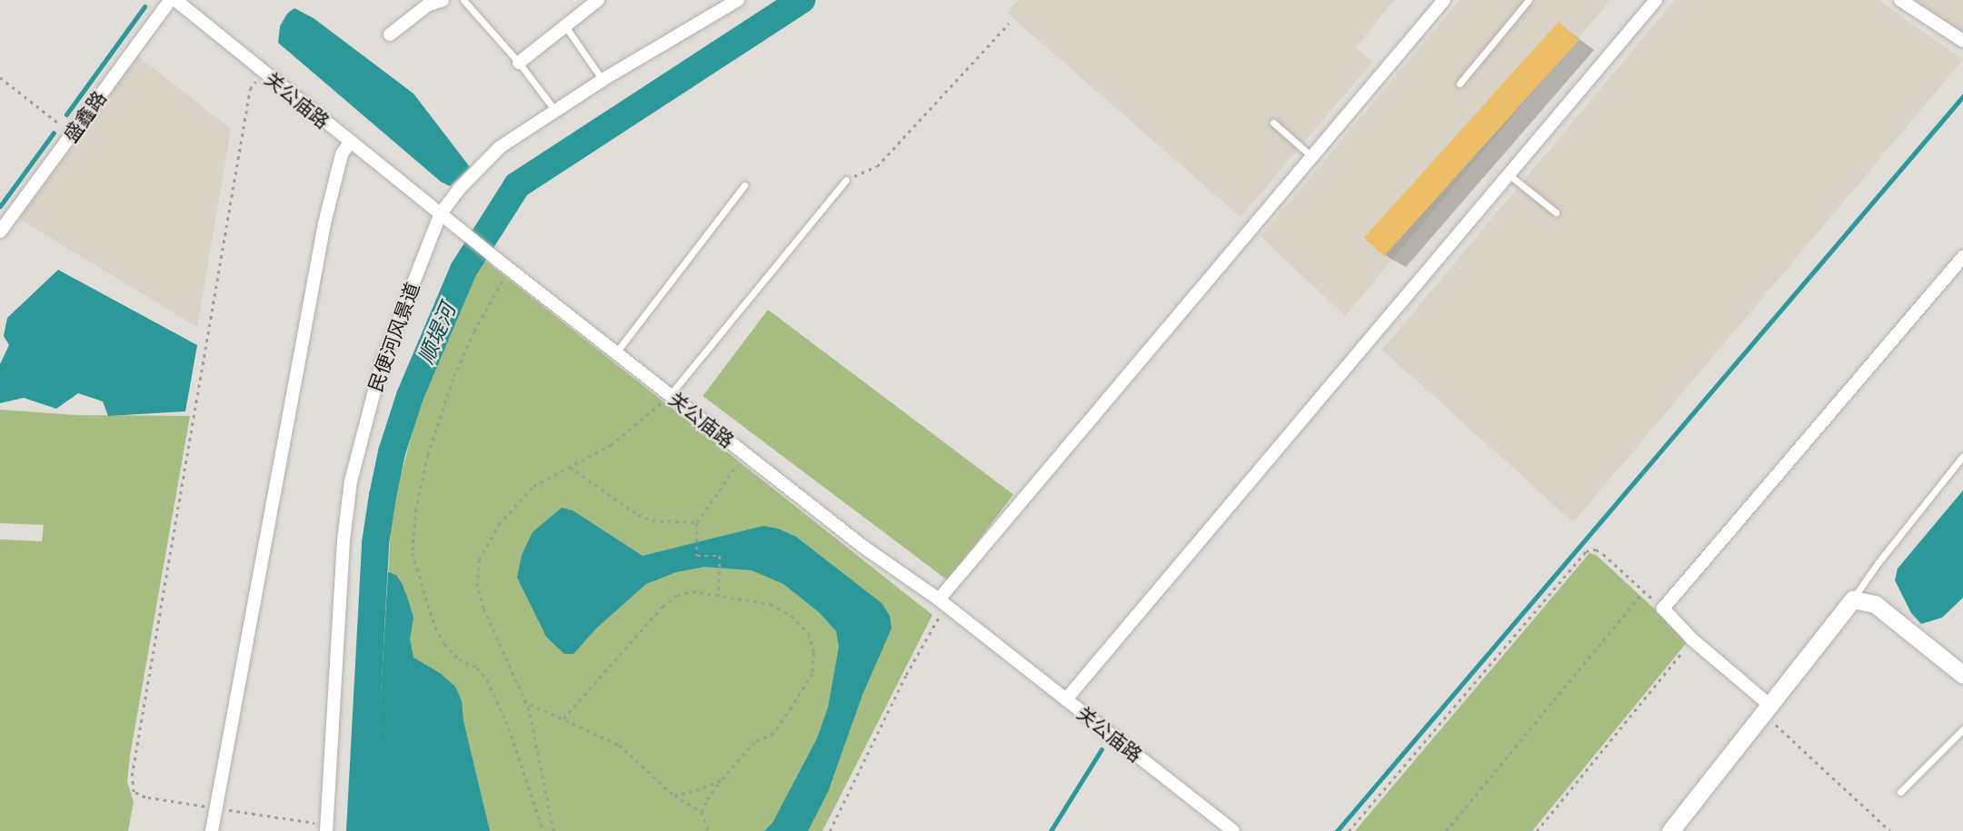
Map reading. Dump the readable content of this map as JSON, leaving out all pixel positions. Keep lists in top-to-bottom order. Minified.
{"streets":{"street":["关公庙路","盛鑫路","民便河风景道"]},"crossings":[["关公庙路","民便河风景道"]],"water":["顺堤河"]}
